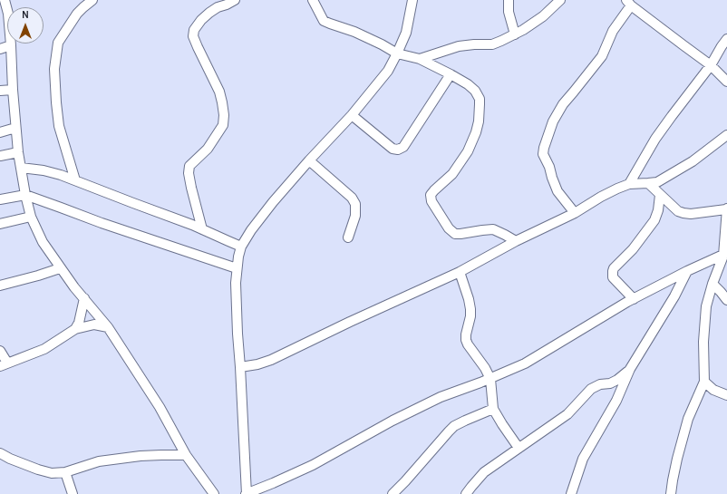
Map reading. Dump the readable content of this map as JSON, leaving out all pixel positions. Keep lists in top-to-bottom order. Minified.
{"north":"top"}
